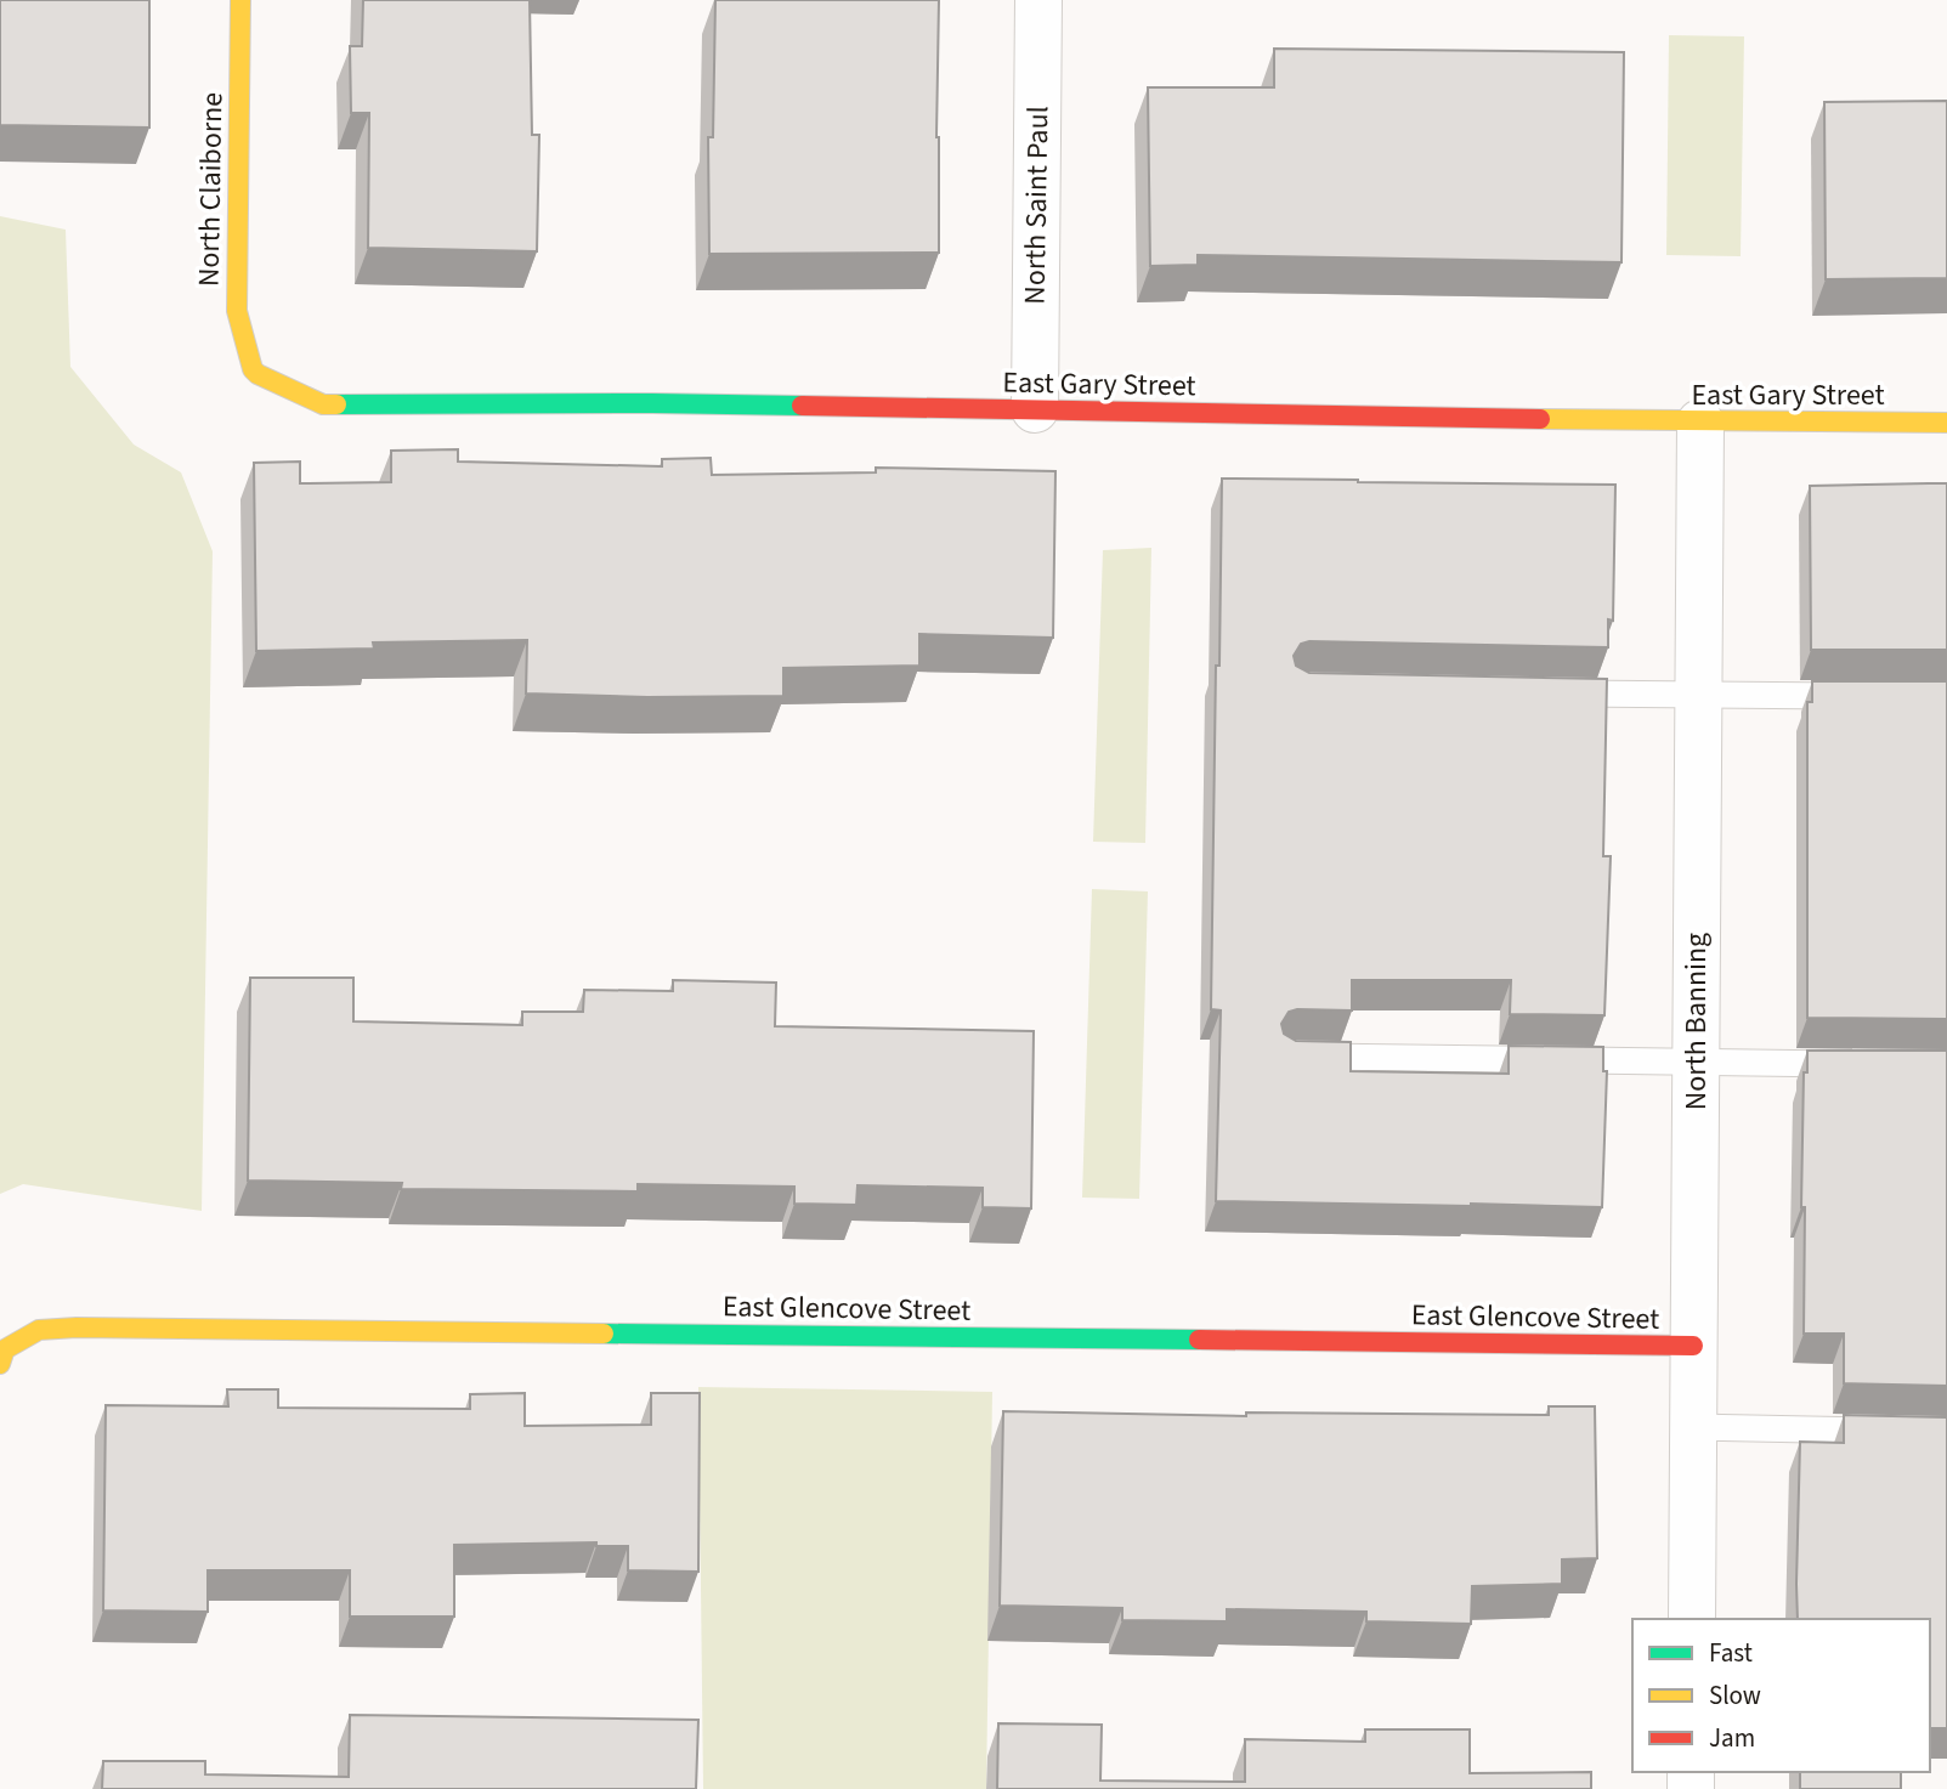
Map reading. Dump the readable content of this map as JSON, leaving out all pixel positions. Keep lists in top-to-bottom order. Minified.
{"streets":{"street":["North Claiborne","North Saint Paul","East Gary Street","North Banning","East Glencove Street"]},"crossings":[["North Claiborne","East Gary Street"],["North Saint Paul","East Gary Street"],["East Gary Street","North Banning"],["North Banning","East Glencove Street"]],"legend":["Fast","Slow","Jam"]}
